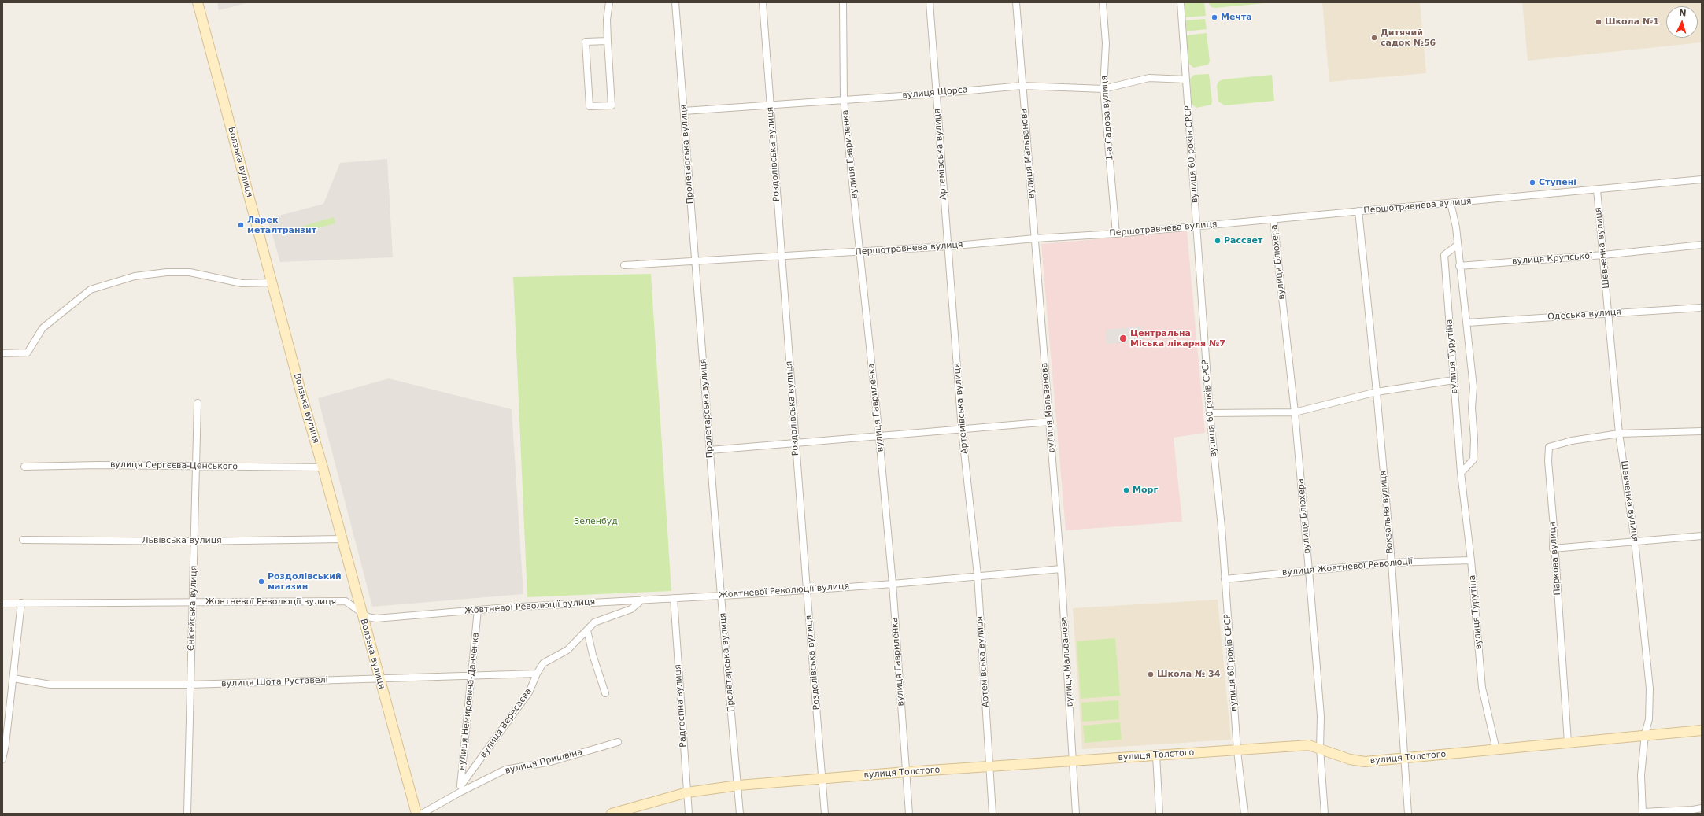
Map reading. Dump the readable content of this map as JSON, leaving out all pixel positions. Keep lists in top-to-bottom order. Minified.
{"streets":{"street":["вулиця Щорса","1-а Садова вулиця","вулиця Мальванова","Пролетарська вулиця","Роздолівська вулиця","вулиця Гавриленка","Артемівська вулиця","вулиця 60 років СРСР","Волзька вулиця","Першотравнева вулиця","Шевченка вулиця","вулиця Крупської","вулиця Блюхера","Одеська вулиця","вулиця Турутіна","вулиця Сергєєва-Ценського","Вокзальна вулиця","Львівська вулиця","Паркова вулиця","вулиця Жовтневої Революції","Жовтневої Революції вулиця","Єнісейська вулиця","вулиця Шота Руставелі","вулиця Немировича-Данченка","Радгоспна вулиця","вулиця Вересаєва","вулиця Толстого","вулиця Пришвіна"]},"crossings":[["вулиця Щорса","1-а Садова вулиця"],["вулиця Щорса","вулиця Мальванова"],["вулиця Щорса","Пролетарська вулиця"],["вулиця Щорса","Роздолівська вулиця"],["вулиця Щорса","вулиця Гавриленка"],["вулиця Щорса","Артемівська вулиця"],["вулиця Щорса","вулиця 60 років СРСР"],["1-а Садова вулиця","Першотравнева вулиця"],["вулиця Мальванова","Першотравнева вулиця"],["вулиця Мальванова","Жовтневої Революції вулиця"],["вулиця Мальванова","вулиця Толстого"],["Пролетарська вулиця","Першотравнева вулиця"],["Пролетарська вулиця","Жовтневої Революції вулиця"],["Пролетарська вулиця","вулиця Толстого"],["Роздолівська вулиця","Першотравнева вулиця"],["Роздолівська вулиця","Жовтневої Революції вулиця"],["Роздолівська вулиця","вулиця Толстого"],["вулиця Гавриленка","Першотравнева вулиця"],["вулиця Гавриленка","Жовтневої Революції вулиця"],["вулиця Гавриленка","вулиця Толстого"],["Артемівська вулиця","Першотравнева вулиця"],["Артемівська вулиця","Жовтневої Революції вулиця"],["Артемівська вулиця","вулиця Толстого"],["вулиця 60 років СРСР","Першотравнева вулиця"],["вулиця 60 років СРСР","вулиця Жовтневої Революції"],["вулиця 60 років СРСР","вулиця Толстого"],["Волзька вулиця","вулиця Сергєєва-Ценського"],["Волзька вулиця","Львівська вулиця"],["Волзька вулиця","Жовтневої Революції вулиця"],["Волзька вулиця","вулиця Шота Руставелі"],["Першотравнева вулиця","Шевченка вулиця"],["Першотравнева вулиця","вулиця Блюхера"],["Першотравнева вулиця","вулиця Турутіна"],["Першотравнева вулиця","Вокзальна вулиця"],["Шевченка вулиця","вулиця Крупської"],["Шевченка вулиця","Одеська вулиця"],["Шевченка вулиця","Паркова вулиця"],["Шевченка вулиця","вулиця Толстого"],["вулиця Крупської","вулиця Турутіна"],["вулиця Блюхера","вулиця Жовтневої Революції"],["вулиця Блюхера","вулиця Толстого"],["Одеська вулиця","вулиця Турутіна"],["вулиця Турутіна","вулиця Жовтневої Революції"],["вулиця Турутіна","вулиця Толстого"],["вулиця Сергєєва-Ценського","Єнісейська вулиця"],["Вокзальна вулиця","вулиця Жовтневої Революції"],["Вокзальна вулиця","вулиця Толстого"],["Львівська вулиця","Єнісейська вулиця"],["Паркова вулиця","вулиця Толстого"],["Жовтневої Революції вулиця","Єнісейська вулиця"],["Жовтневої Революції вулиця","вулиця Немировича-Данченка"],["Жовтневої Революції вулиця","Радгоспна вулиця"],["Жовтневої Революції вулиця","вулиця Вересаєва"],["Єнісейська вулиця","вулиця Шота Руставелі"],["вулиця Шота Руставелі","вулиця Немировича-Данченка"],["вулиця Шота Руставелі","вулиця Вересаєва"],["вулиця Немировича-Данченка","вулиця Вересаєва"],["вулиця Немировича-Данченка","вулиця Пришвіна"],["Радгоспна вулиця","вулиця Толстого"],["вулиця Вересаєва","вулиця Пришвіна"]],"parks":["Зеленбуд"],"places":["Мечта","Школа №1","Дитячий садок №56","Ступені","Ларек металтранзит","Рассвет","Центральна Міська лікарня №7","Морг","Роздолівський магазин","Школа № 34"],"north":"top"}
